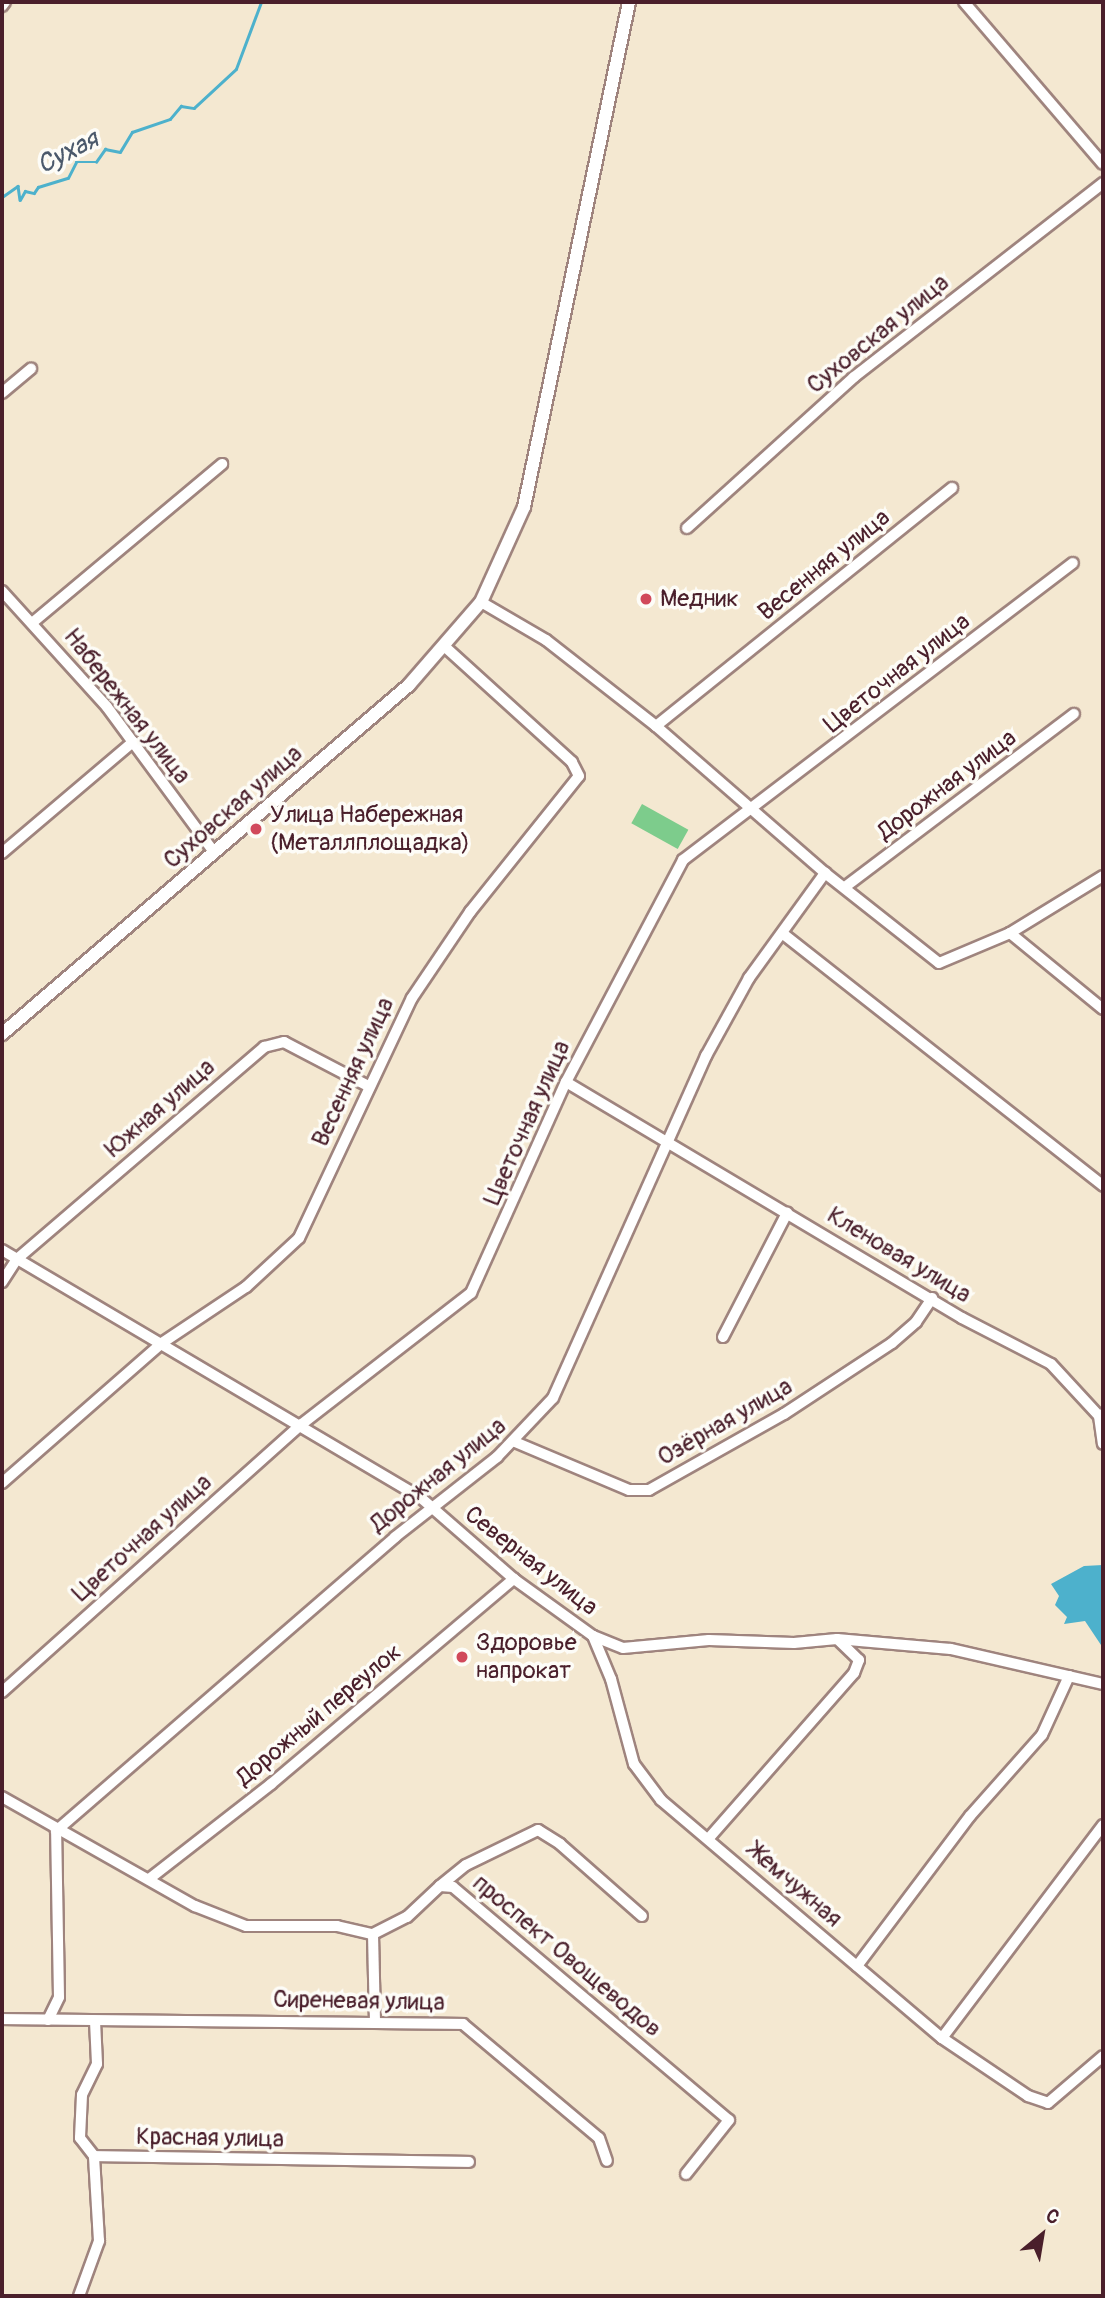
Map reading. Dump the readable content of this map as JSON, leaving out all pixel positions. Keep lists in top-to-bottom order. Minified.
{"streets":{"street":["Суховская улица","Весенняя улица","Цветочная улица","Набережная улица","Дорожная улица","Южная улица","Кленовая улица","Озёрная улица","Северная улица","Дорожный переулок","Жемчужная","проспект Овощеводов","Сиреневая улица","Красная улица"]},"crossings":[["Суховская улица","Весенняя улица"],["Суховская улица","Набережная улица"],["Весенняя улица","Южная улица"],["Весенняя улица","Северная улица"],["Цветочная улица","Кленовая улица"],["Цветочная улица","Северная улица"],["Дорожная улица","Кленовая улица"],["Дорожная улица","Озёрная улица"],["Дорожная улица","Северная улица"],["Южная улица","Северная улица"],["Кленовая улица","Озёрная улица"],["Северная улица","Дорожный переулок"],["Северная улица","Жемчужная"]],"water":["Сухая"],"places":["Медник","Улица Набережная (Металлплощадка)","Здоровье напрокат"],"north":"top right"}
